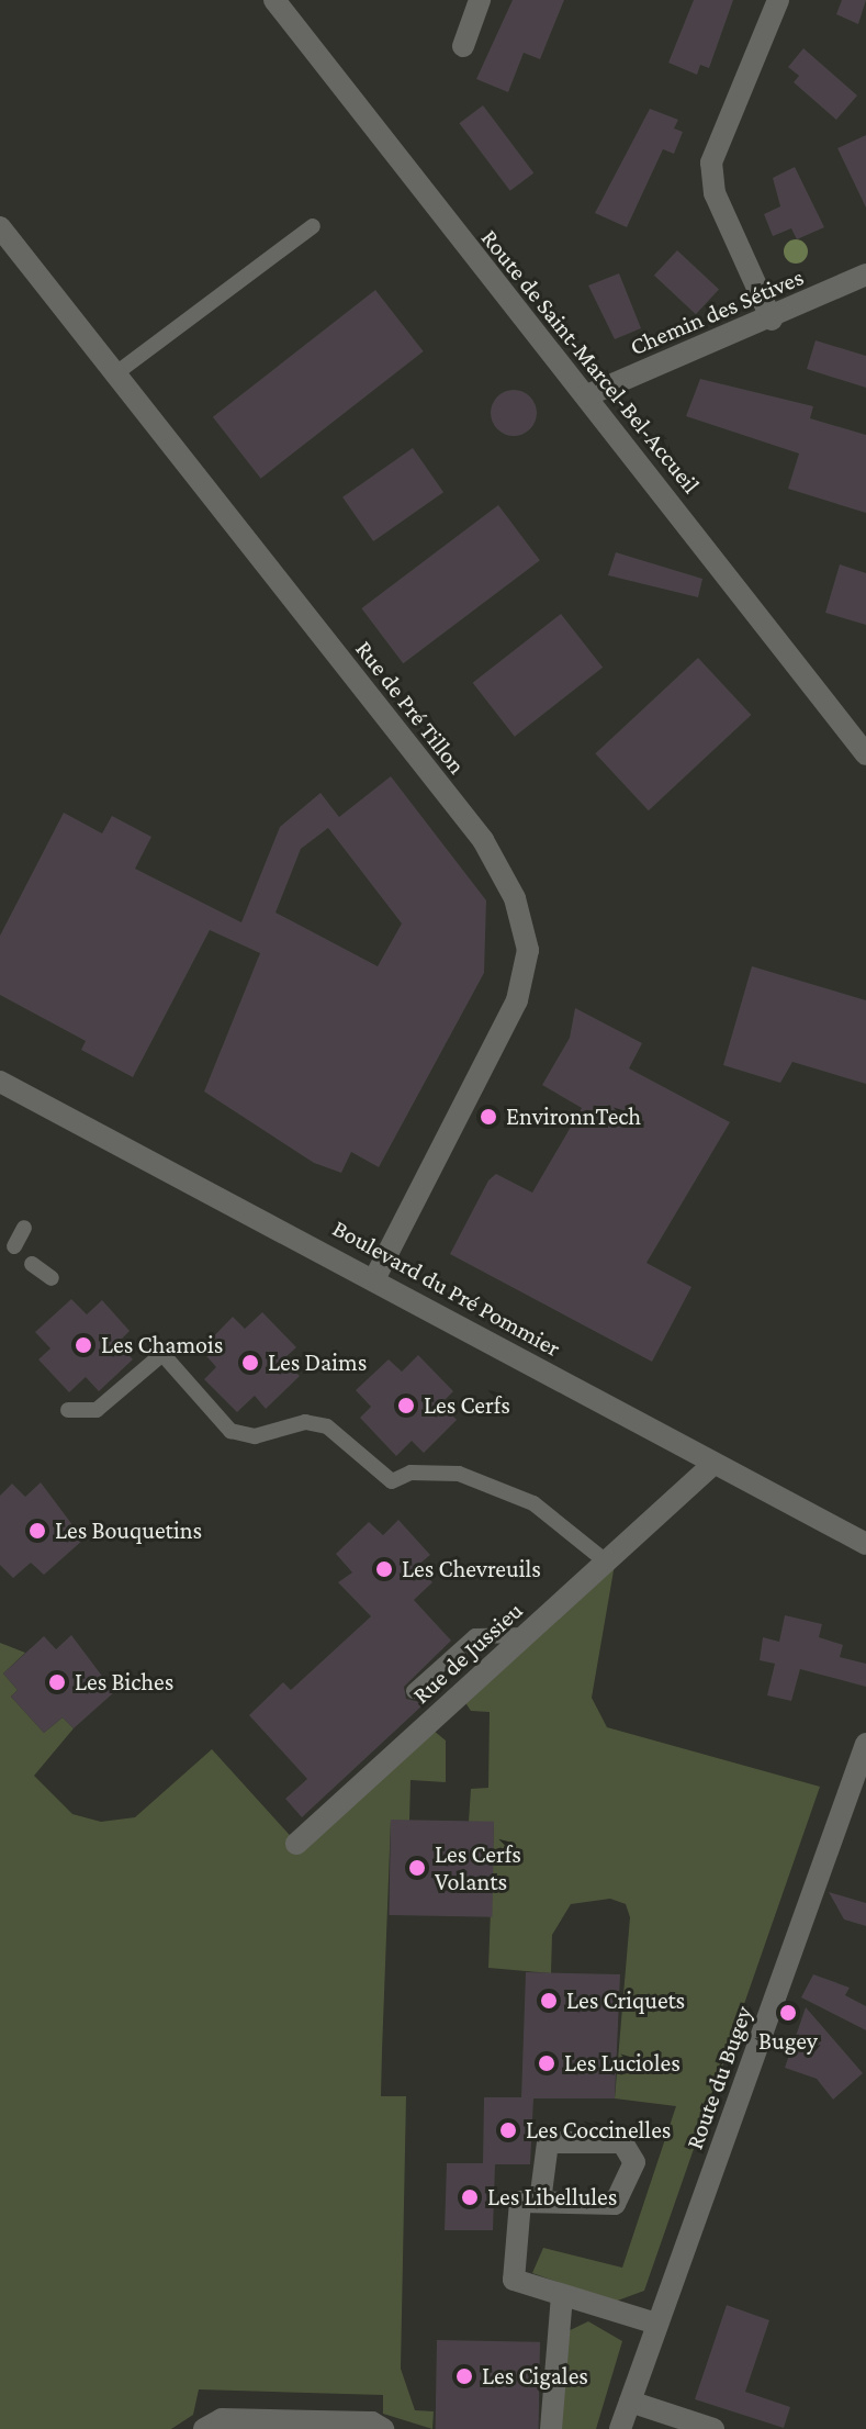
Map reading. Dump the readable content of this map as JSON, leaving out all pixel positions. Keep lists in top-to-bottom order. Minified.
{"streets":{"street":["Chemin des Sétives","Route de Saint-Marcel-Bel-Accueil","Rue de Pré Tillon","Boulevard du Pré Pommier","Rue de Jussieu","Route du Bugey"]},"crossings":[["Chemin des Sétives","Route de Saint-Marcel-Bel-Accueil"],["Rue de Pré Tillon","Boulevard du Pré Pommier"],["Boulevard du Pré Pommier","Rue de Jussieu"]],"places":["EnvironnTech","Les Chamois","Les Daims","Les Cerfs","Les Bouquetins","Les Chevreuils","Les Biches","Les Cerfs Volants","Les Criquets","Bugey","Les Lucioles","Les Coccinelles","Les Libellules","Les Cigales"]}
